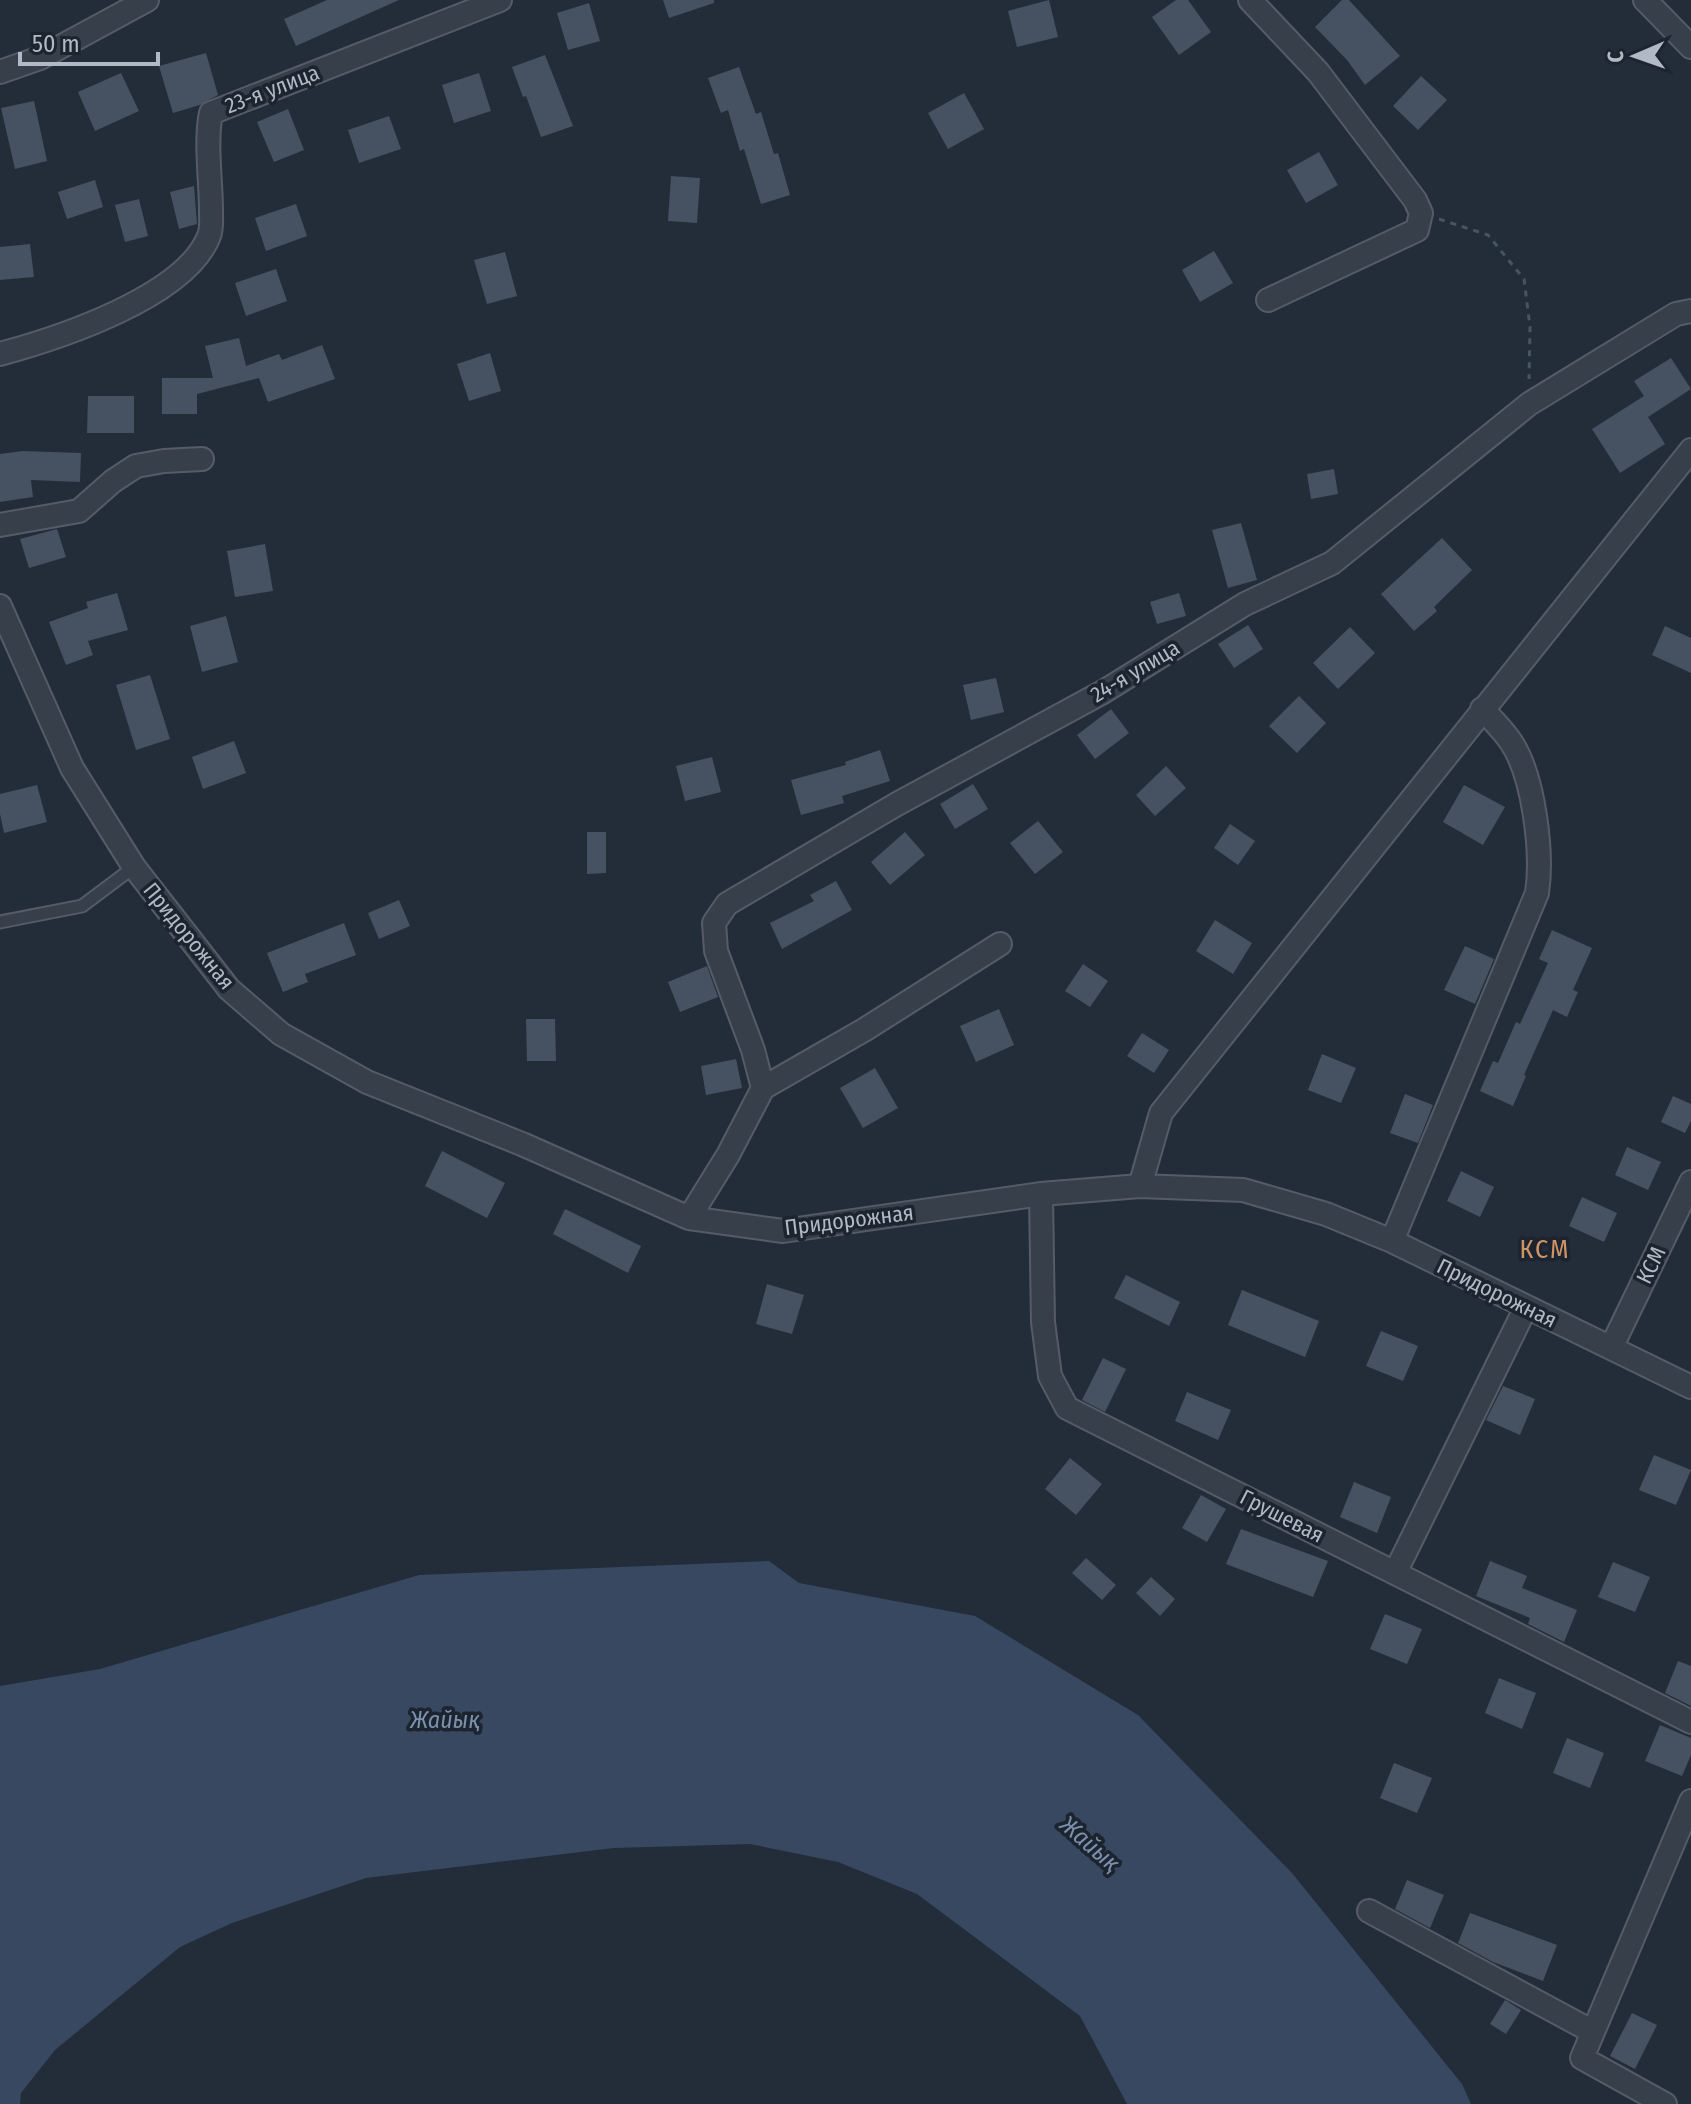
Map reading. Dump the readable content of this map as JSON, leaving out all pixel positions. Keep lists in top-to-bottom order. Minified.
{"streets":{"street":["23-я улица","24-я улица","Придорожная","КСМ","Грушевая"]},"crossings":[["Придорожная","КСМ"],["Придорожная","Грушевая"]],"districts":["КСМ"],"water":["Жайық"],"scale_bar":"50 m","north":"left"}
